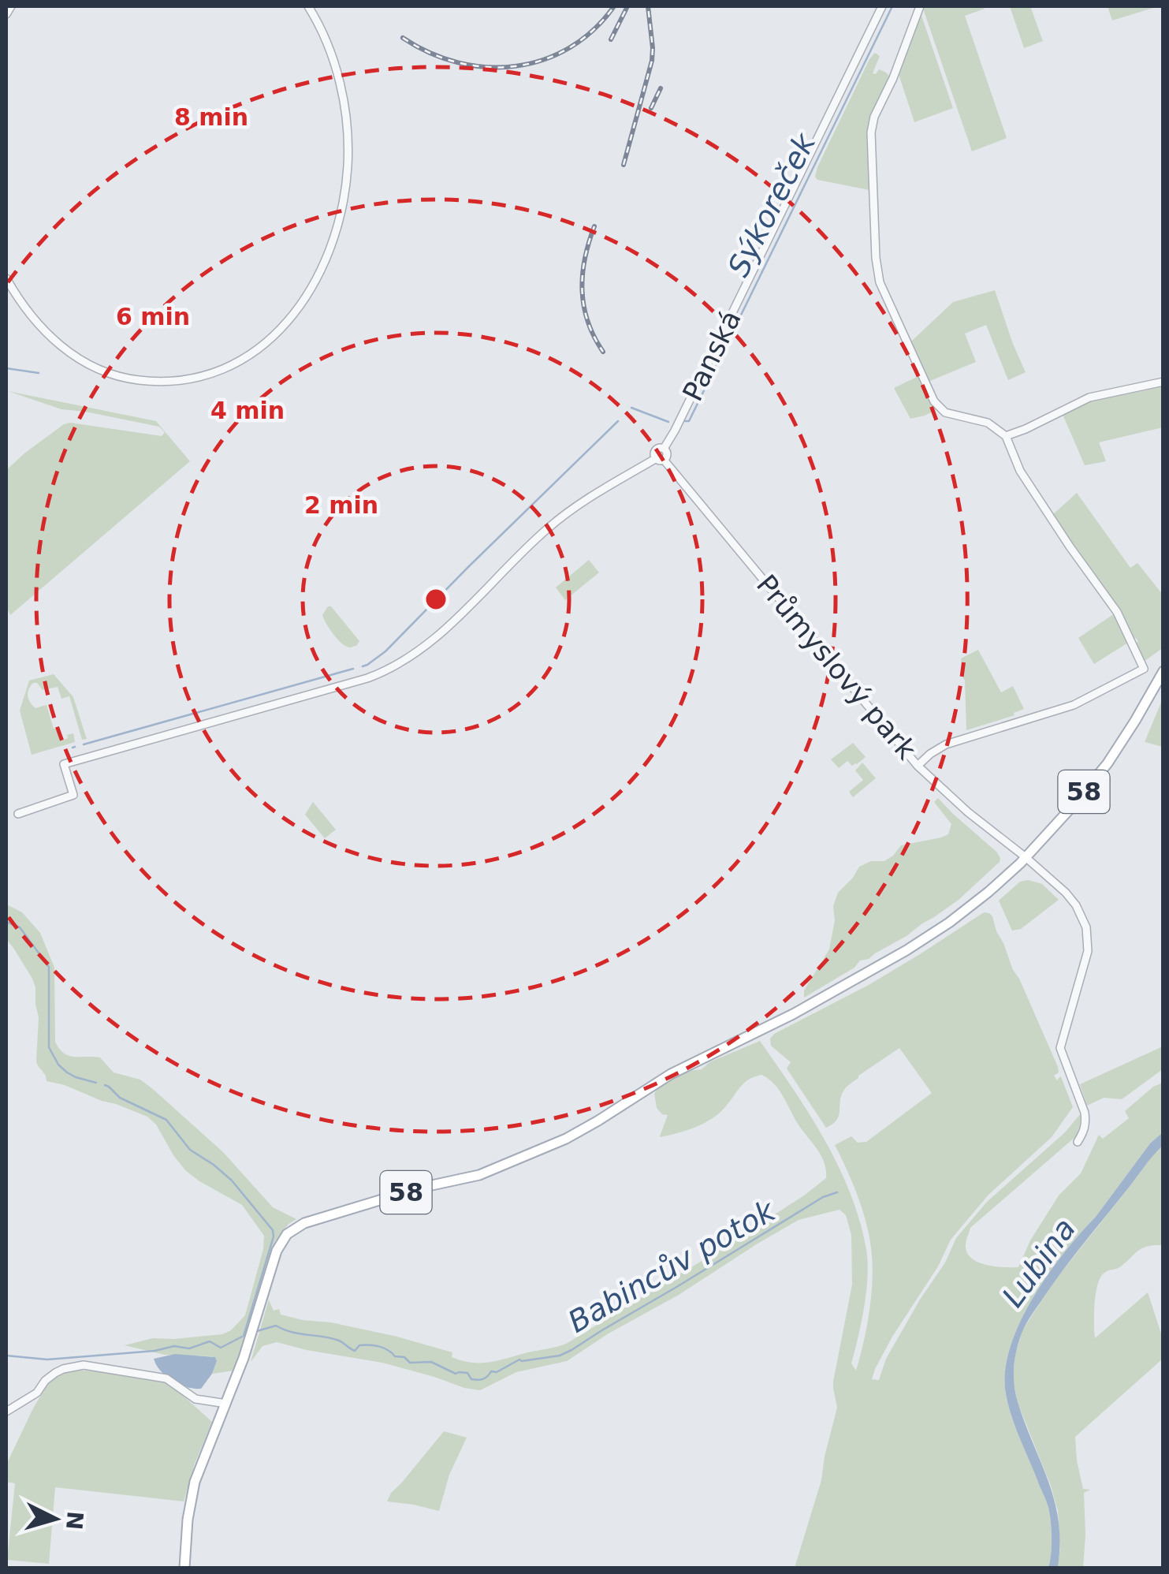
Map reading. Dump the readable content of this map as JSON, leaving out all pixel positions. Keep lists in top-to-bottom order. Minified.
{"streets":{"main road":["58"],"street":["Panská","Průmyslový park"]},"crossings":[["Panská","Průmyslový park"],["Průmyslový park","58"]],"water":["Sýkoreček","Lubina","Babincův potok"],"north":"right","rings":["8 min","6 min","4 min","2 min"]}
